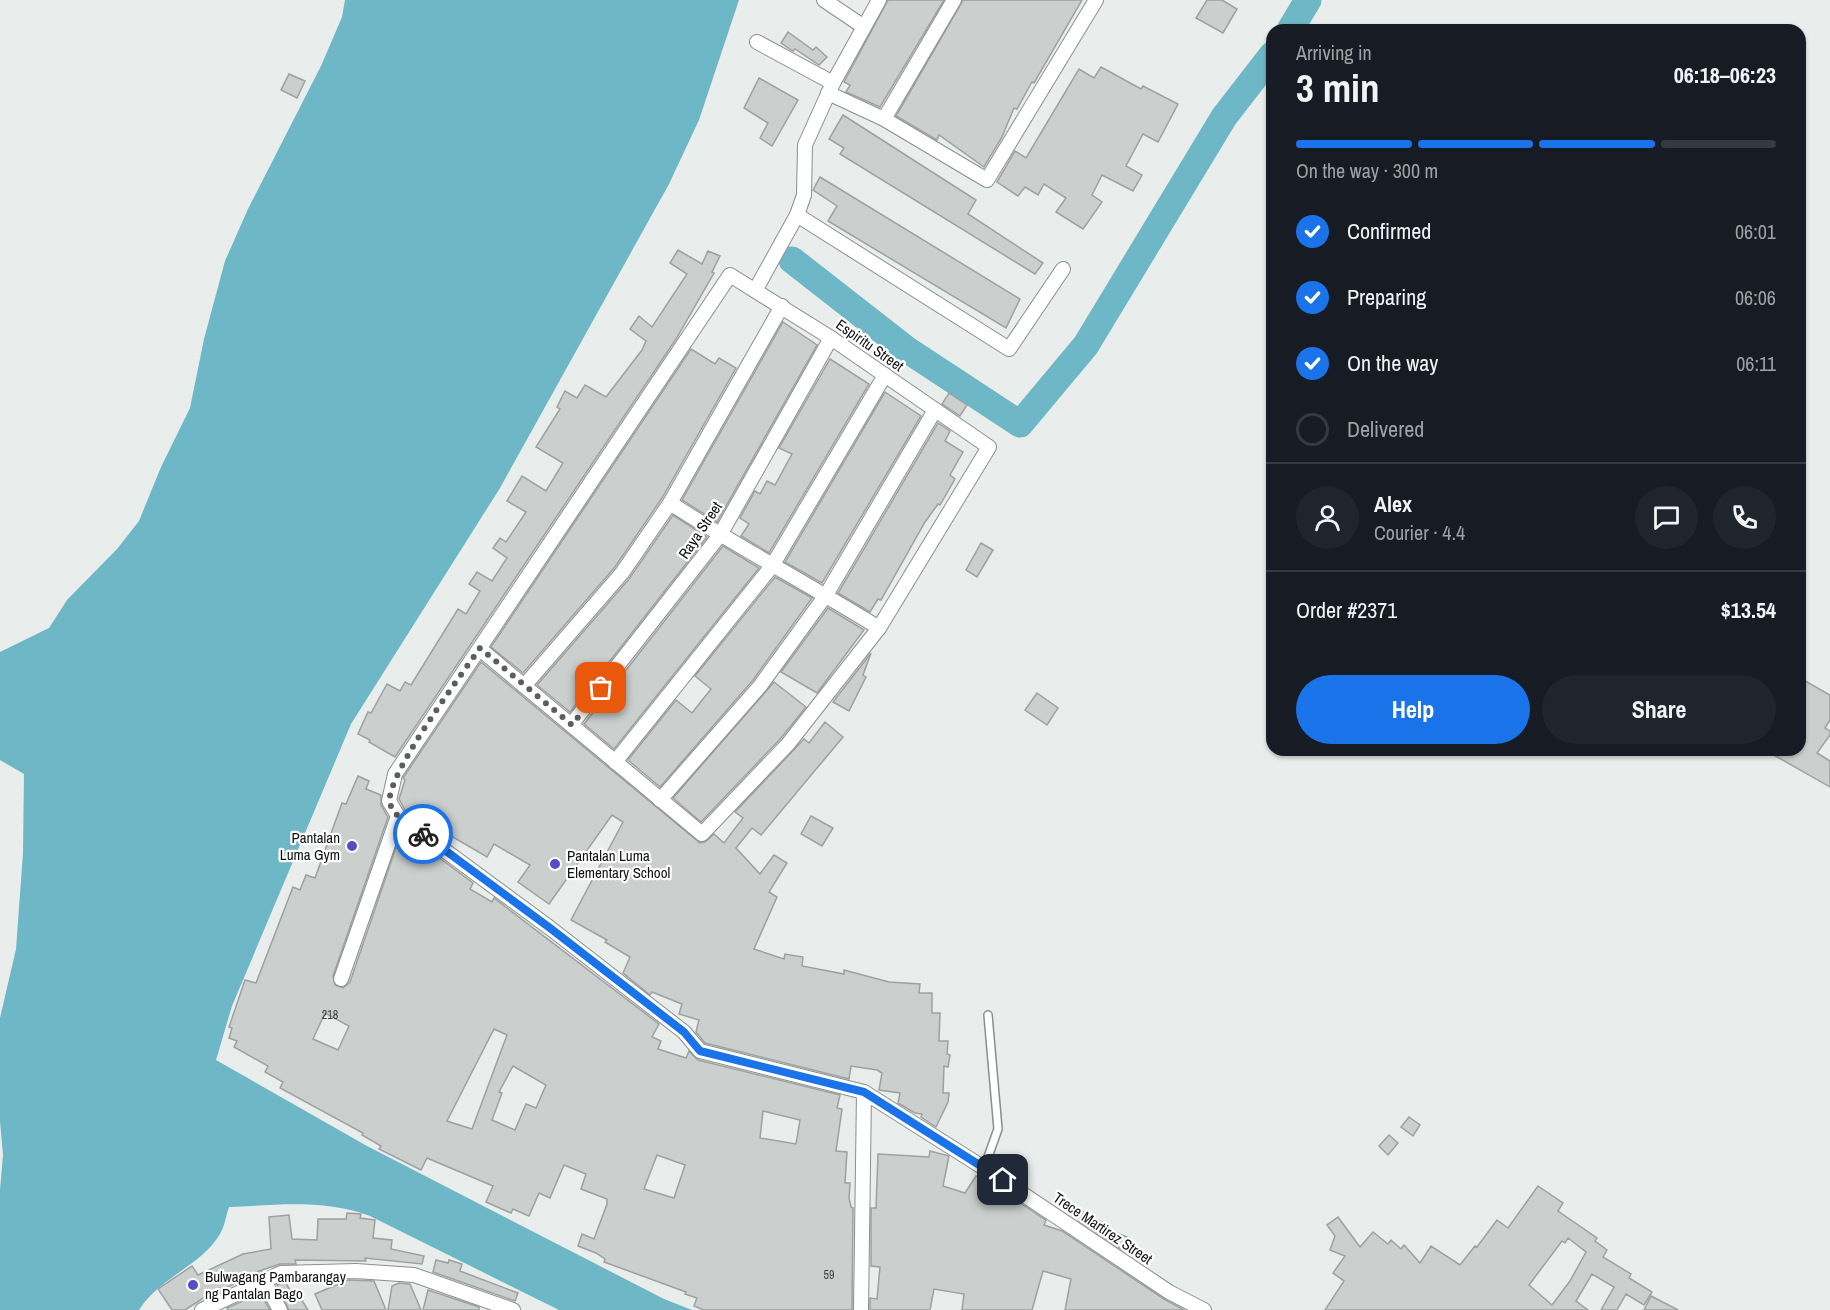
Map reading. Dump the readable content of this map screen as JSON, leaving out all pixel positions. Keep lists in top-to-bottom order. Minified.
{"streets":{"street":["Espiritu Street","Raya Street","Trece Martirez Street"]},"crossings":[["Espiritu Street","Raya Street"]],"places":["Pantalan Luma Gym","Pantalan Luma Elementary School","Bulwagang Pambarangay ng Pantalan Bago"],"house_numbers":["218","59"],"page":{"heading":["3 min","Arriving in","06:18–06:23"],"panel":["Alex","Courier · 4.4","Order #2371","$13.54"],"bar":"On the way · 300 m","list":[["Confirmed","06:01"],["Preparing","06:06"],["On the way","06:11"],"Delivered"],"buttons":["Help","Share"]}}
